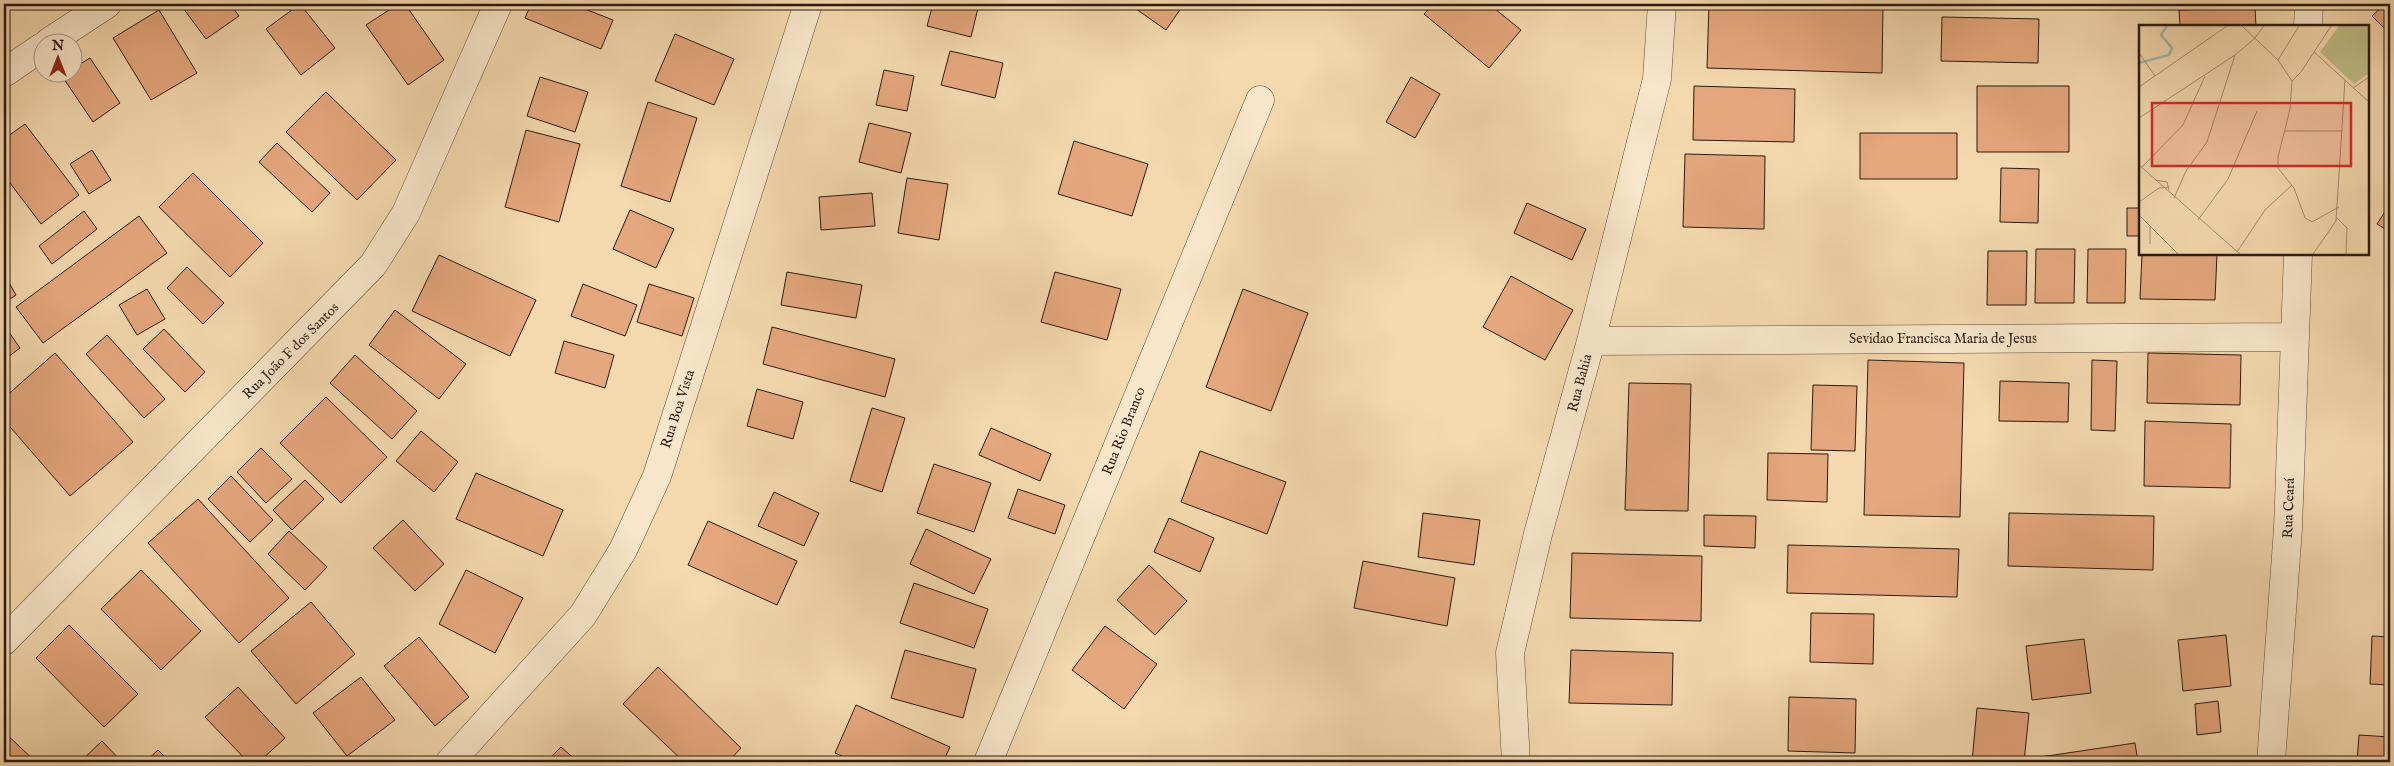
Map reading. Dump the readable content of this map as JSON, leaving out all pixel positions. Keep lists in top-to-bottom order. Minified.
{"streets":{"street":["Sevidao Francisca Maria de Jesus","Rua João F dos Santos","Rua Bahia","Rua Boa Vista","Rua Rio Branco","Rua Ceará"]},"crossings":[["Sevidao Francisca Maria de Jesus","Rua Bahia"],["Sevidao Francisca Maria de Jesus","Rua Ceará"]],"north":"top"}
